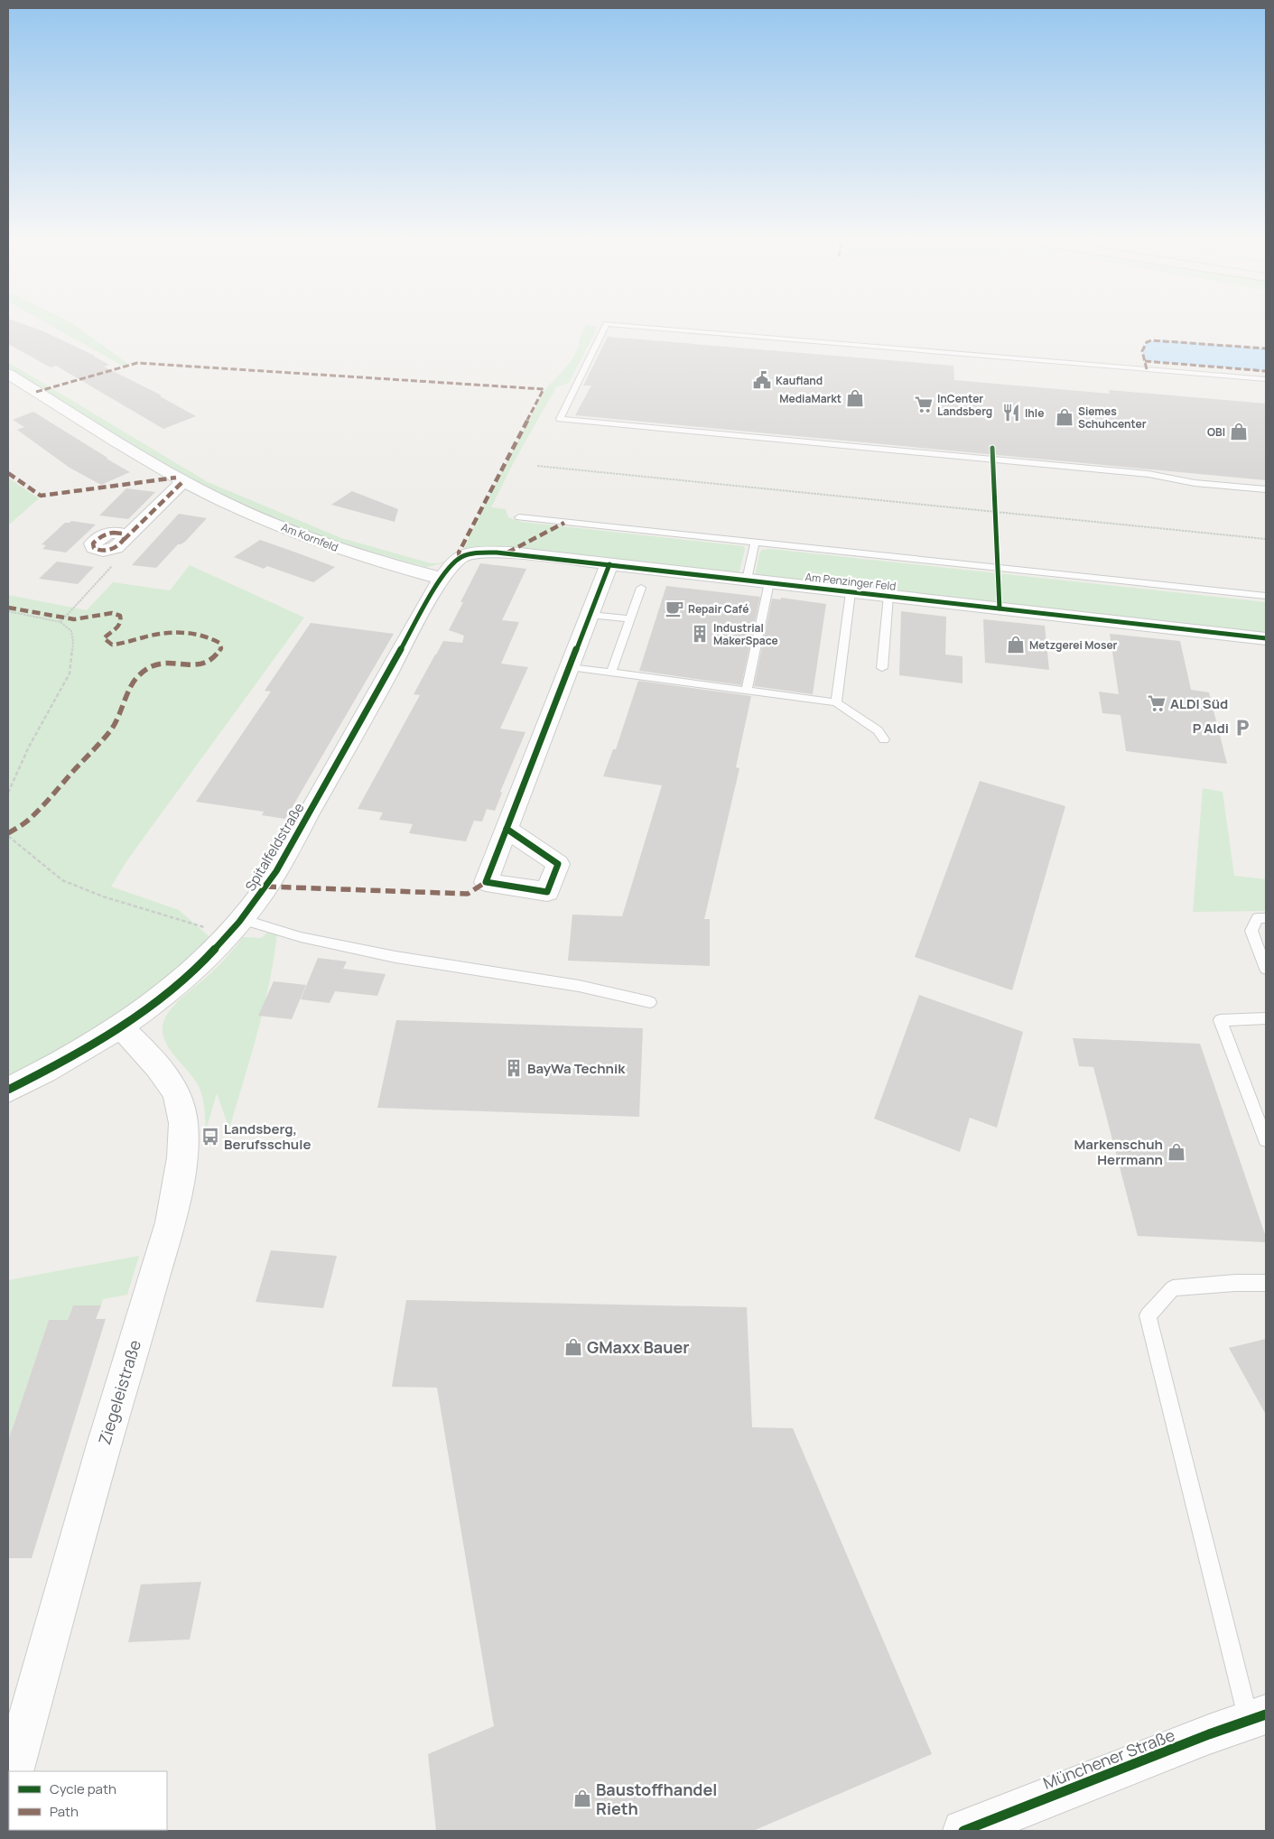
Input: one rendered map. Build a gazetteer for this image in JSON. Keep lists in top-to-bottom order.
{
  "streets": {
    "street": [
      "Am Kornfeld",
      "Am Penzinger Feld",
      "Spitalfeldstraße",
      "Ziegeleistraße",
      "Münchener Straße"
    ]
  },
  "crossings": [
    ["Am Kornfeld", "Am Penzinger Feld"],
    ["Am Kornfeld", "Spitalfeldstraße"],
    ["Am Penzinger Feld", "Spitalfeldstraße"],
    ["Spitalfeldstraße", "Ziegeleistraße"]
  ],
  "places": {
    "public building": ["Kaufland"],
    "shop": [
      "MediaMarkt",
      "Siemes Schuhcenter",
      "OBI",
      "Metzgerei Moser",
      "Markenschuh Herrmann",
      "GMaxx Bauer",
      "Baustoffhandel Rieth"
    ],
    "supermarket": ["InCenter Landsberg", "ALDI Süd"],
    "restaurant": ["Ihle"],
    "cafe": ["Repair Café"],
    "building": ["Industrial MakerSpace", "BayWa Technik"],
    "parking": ["P Aldi"],
    "bus stop": ["Landsberg, Berufsschule"]
  },
  "legend": ["Cycle path", "Path"]
}
